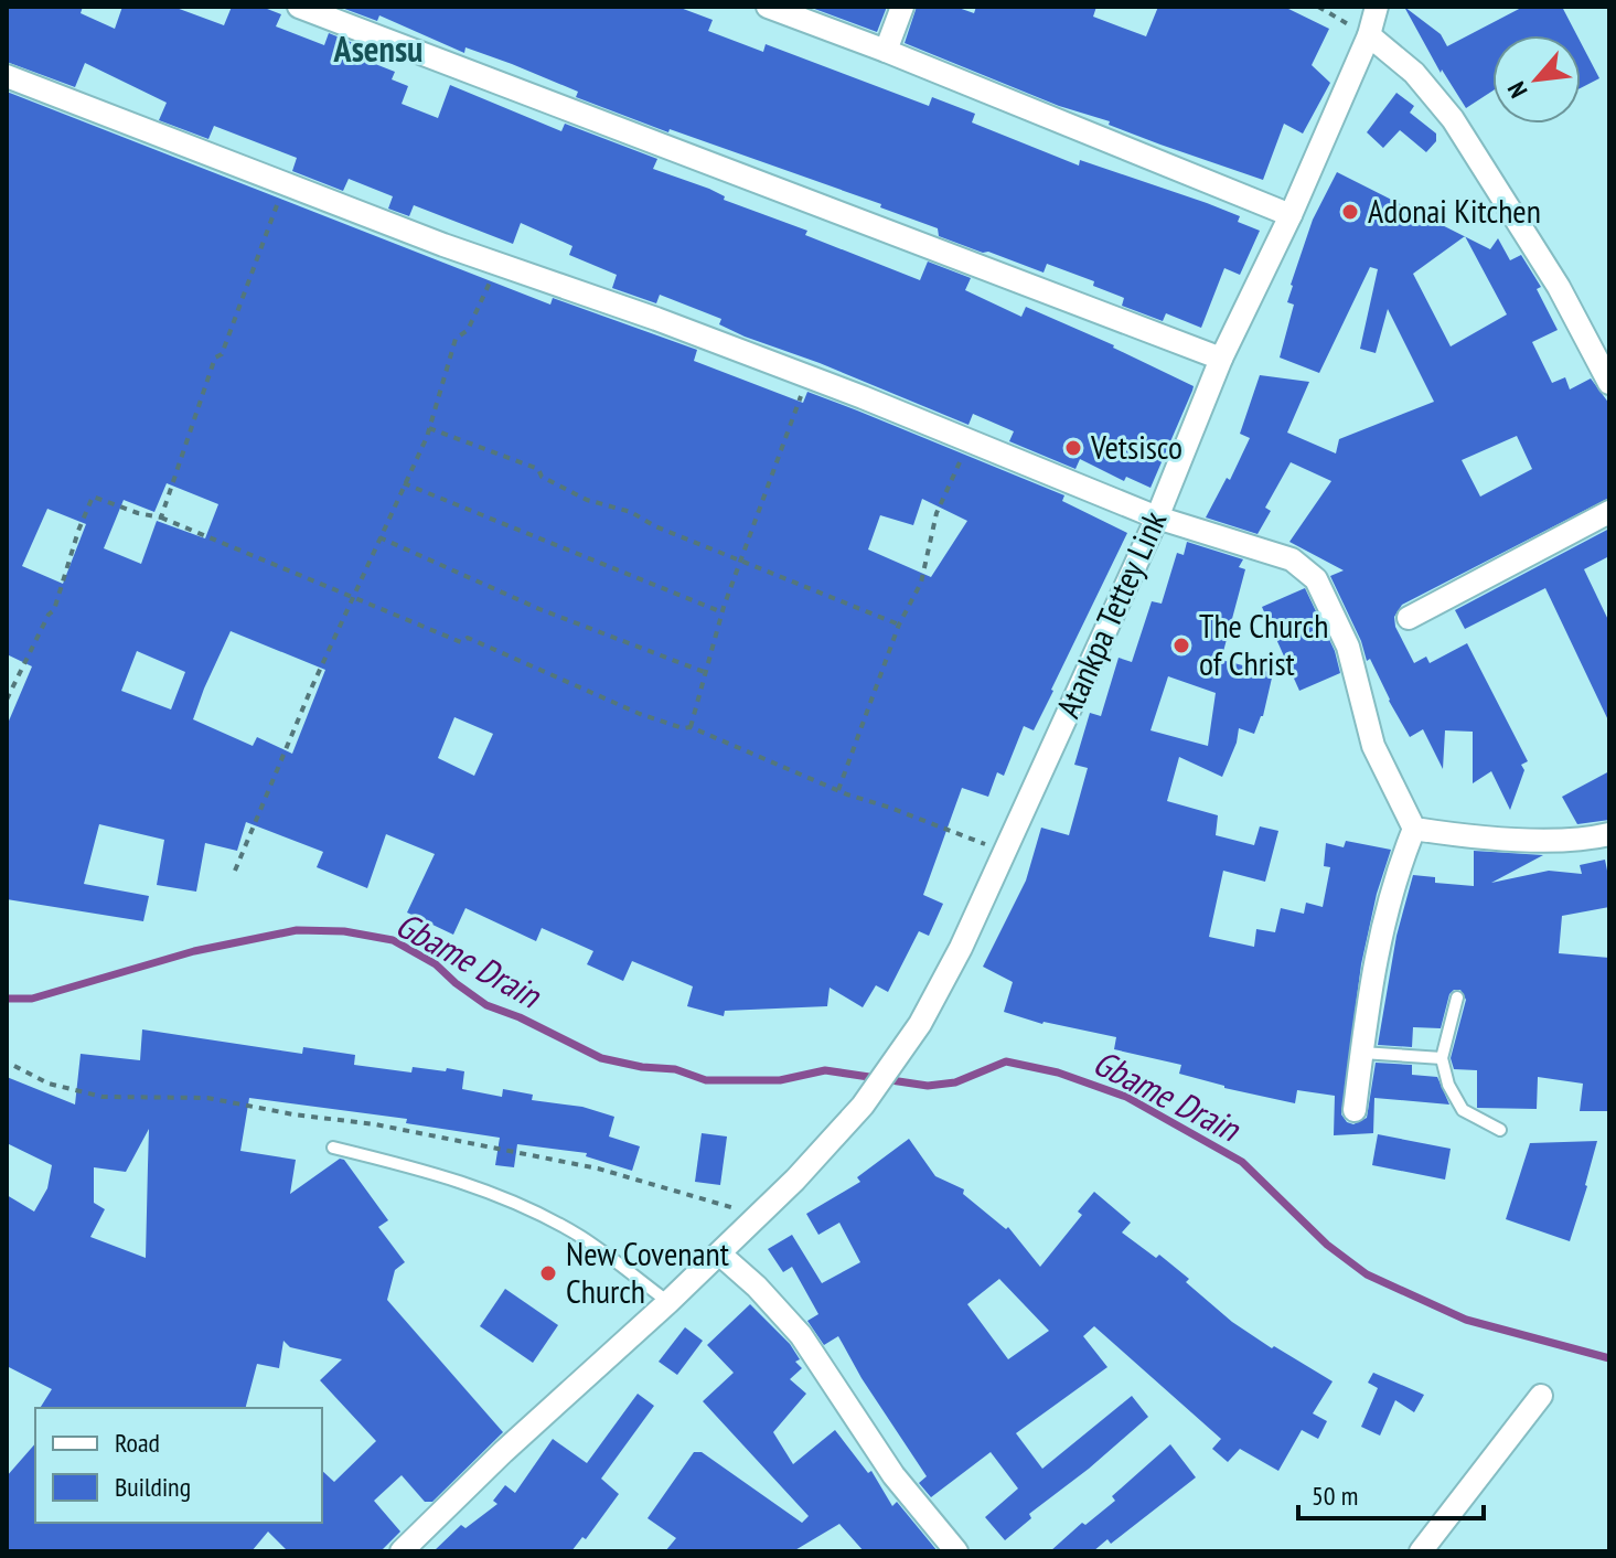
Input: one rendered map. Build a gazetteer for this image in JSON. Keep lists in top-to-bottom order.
{
  "streets": {
    "street": ["Atankpa Tettey Link"]
  },
  "districts": ["Asensu"],
  "water": ["Gbame Drain"],
  "places": [
    "Adonai Kitchen",
    "Vetsisco",
    "The Church of Christ",
    "New Covenant Church"
  ],
  "legend": ["Road", "Building"],
  "scale_bar": "50 m",
  "north": "bottom left"
}
